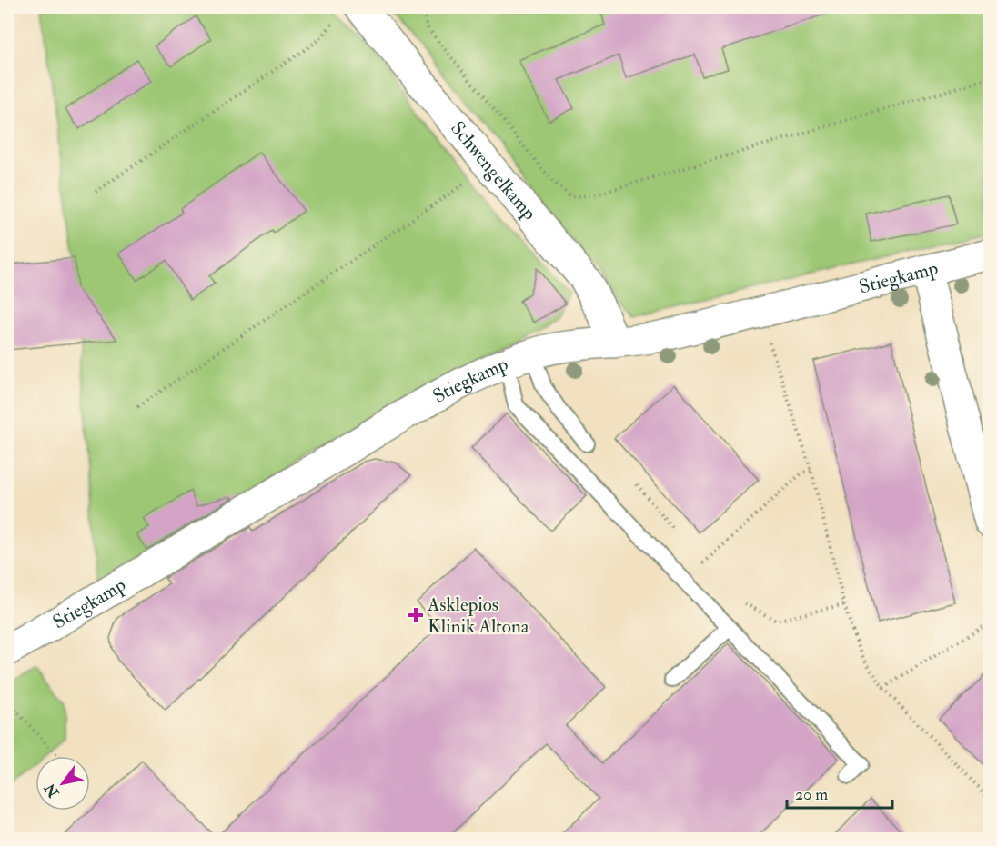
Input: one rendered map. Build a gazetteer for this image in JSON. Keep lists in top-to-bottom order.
{
  "streets": {
    "street": ["Schwengelkamp", "Stiegkamp"]
  },
  "crossings": [
    ["Schwengelkamp", "Stiegkamp"]
  ],
  "places": {
    "health": ["Asklepios Klinik Altona"]
  },
  "scale_bar": "20 m",
  "north": "bottom left"
}
